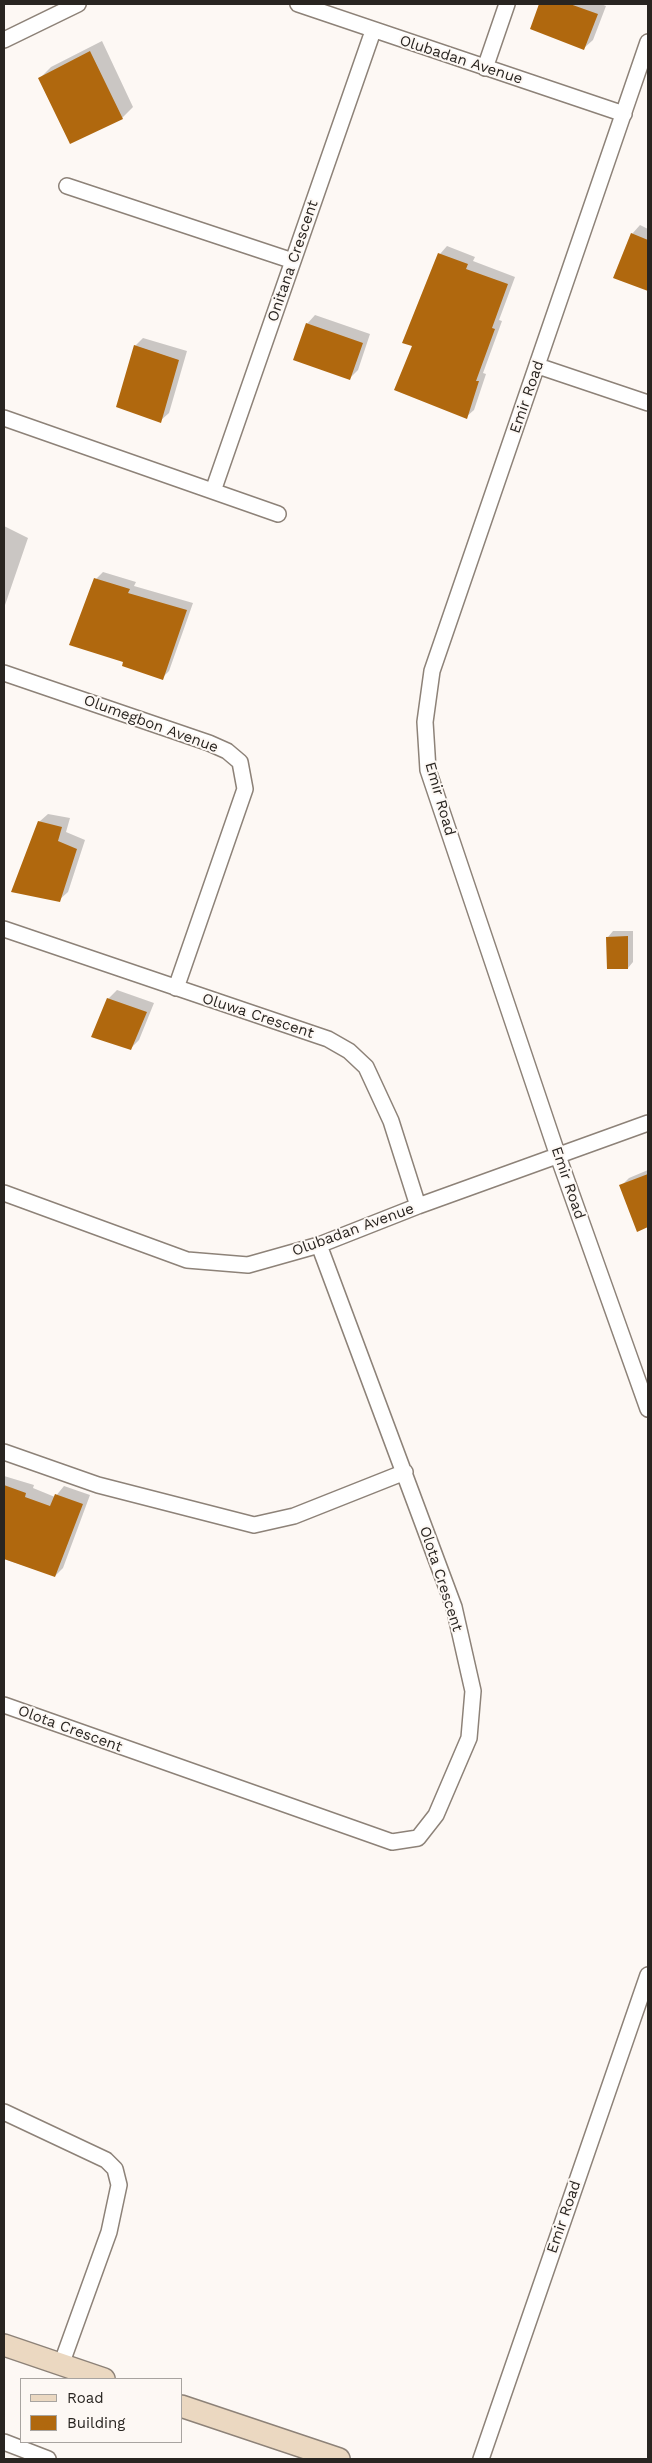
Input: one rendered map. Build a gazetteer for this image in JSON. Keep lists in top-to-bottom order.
{
  "streets": {
    "street": [
      "Olubadan Avenue",
      "Onitana Crescent",
      "Emir Road",
      "Olumegbon Avenue",
      "Oluwa Crescent",
      "Olota Crescent"
    ]
  },
  "crossings": [
    ["Olubadan Avenue", "Onitana Crescent"],
    ["Olubadan Avenue", "Emir Road"],
    ["Olubadan Avenue", "Oluwa Crescent"],
    ["Olubadan Avenue", "Olota Crescent"],
    ["Olumegbon Avenue", "Oluwa Crescent"]
  ],
  "legend": ["Road", "Building"]
}
